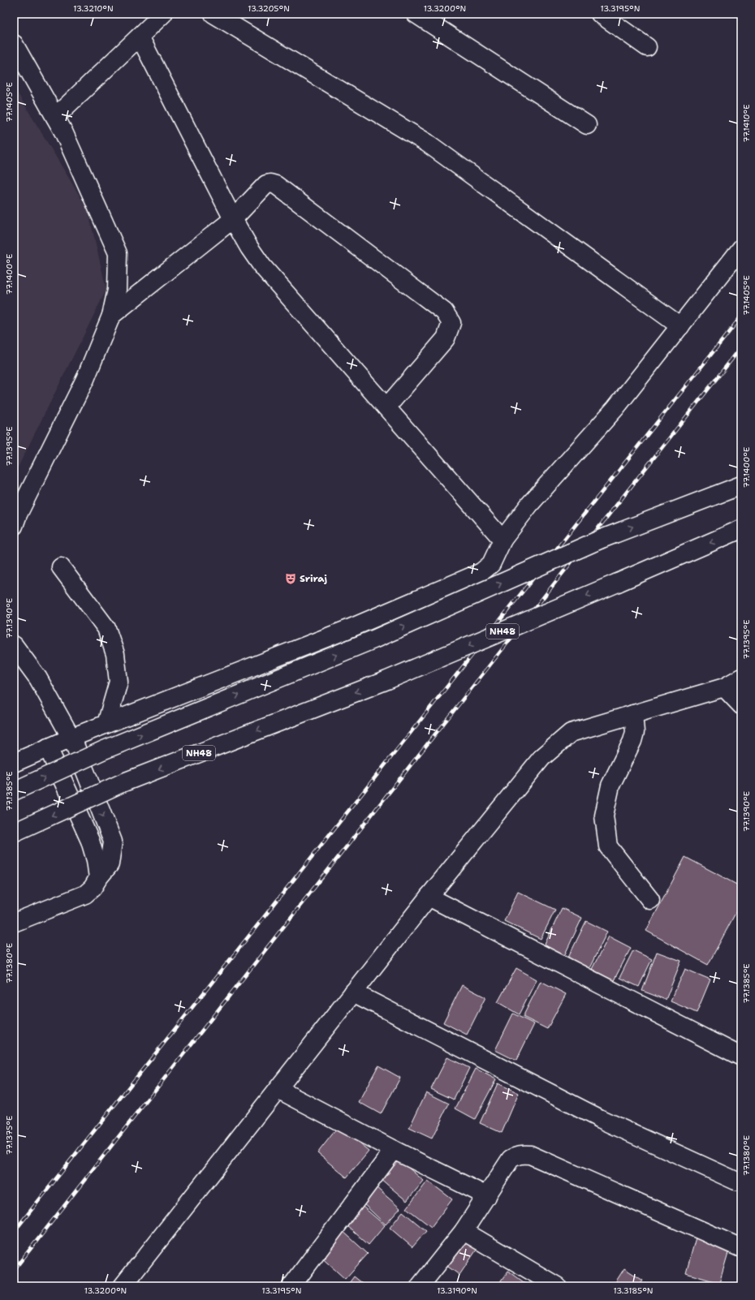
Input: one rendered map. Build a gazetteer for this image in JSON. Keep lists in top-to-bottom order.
{
  "streets": {
    "main road": ["NH48"]
  },
  "places": {
    "theatre": ["Sriraj"]
  },
  "coordinates": [
    "13.3210°N",
    "13.3205°N",
    "13.3200°N",
    "13.3195°N",
    "77.1405°E",
    "77.1410°E",
    "77.1400°E",
    "77.1395°E",
    "77.1390°E",
    "77.1385°E",
    "77.1380°E",
    "77.1375°E",
    "13.3190°N",
    "13.3185°N"
  ]
}
